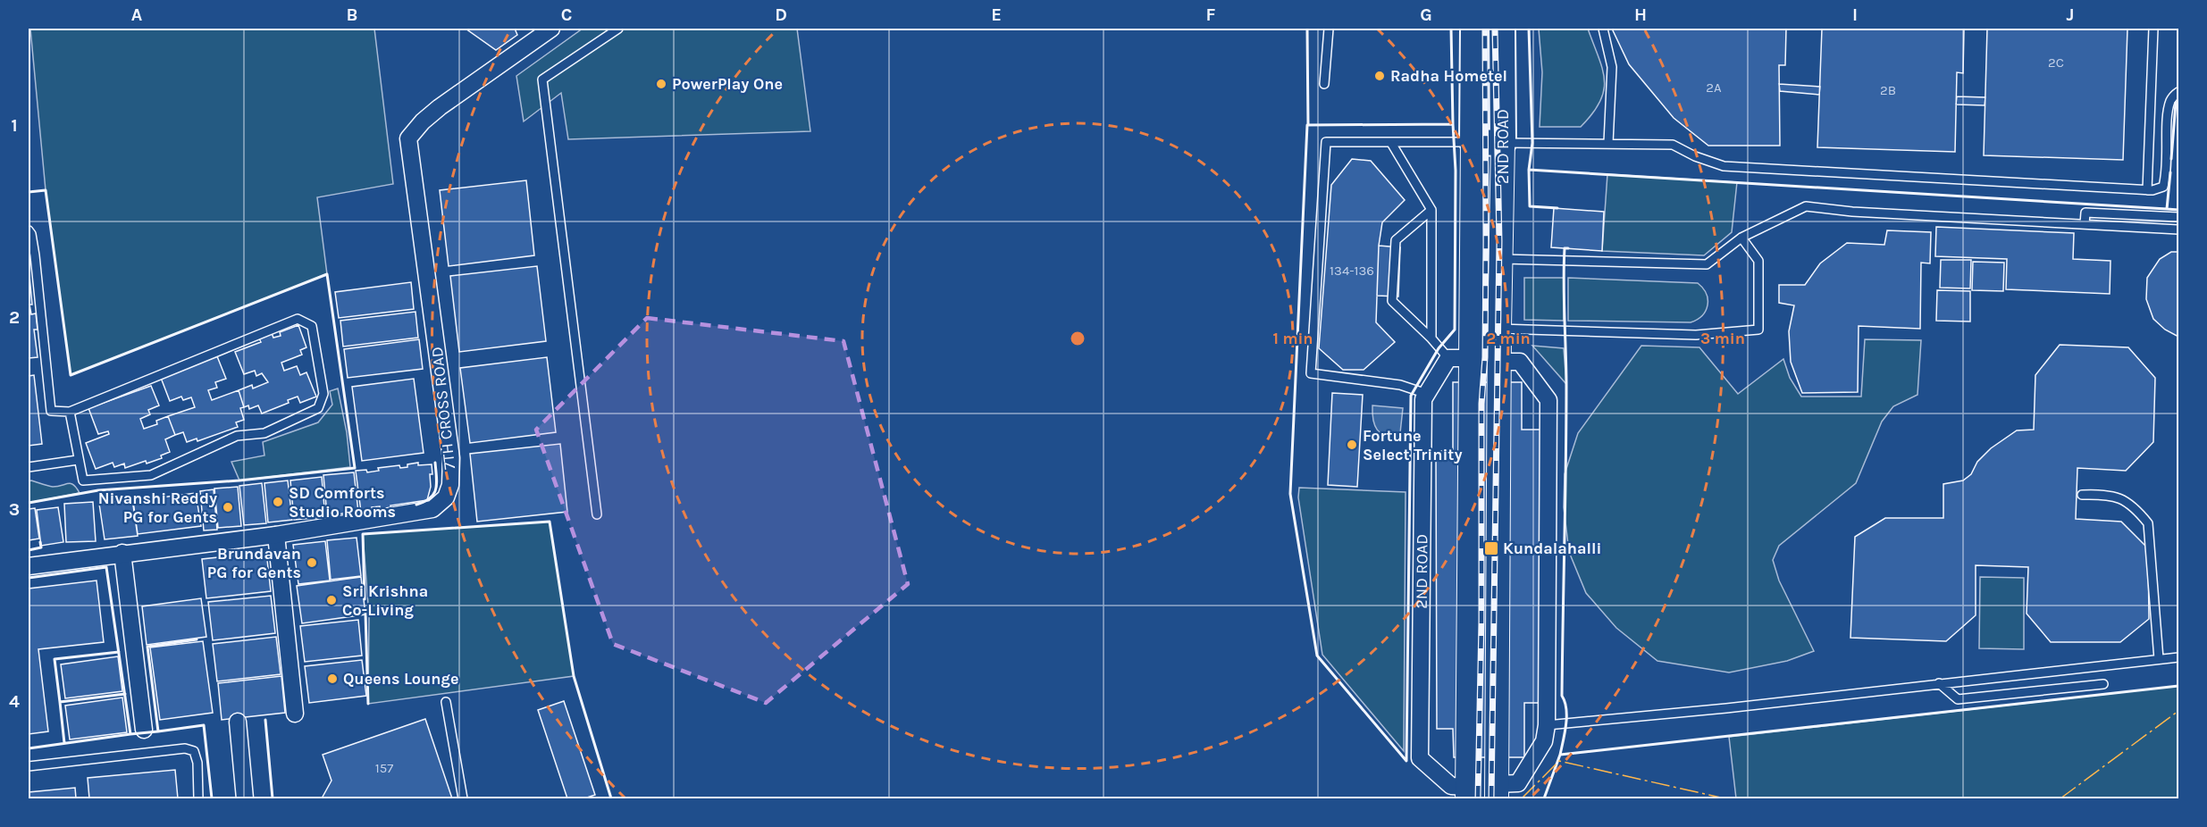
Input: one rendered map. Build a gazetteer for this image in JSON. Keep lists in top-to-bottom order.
{
  "streets": {
    "main road": ["2ND ROAD"],
    "street": ["7TH CROSS ROAD"]
  },
  "places": {
    "other": [
      "Radha Hometel",
      "PowerPlay One",
      "Fortune Select Trinity",
      "SD Comforts Studio Rooms",
      "Nivanshi Reddy PG for Gents",
      "Brundavan PG for Gents",
      "Sri Krishna Co-Living",
      "Queens Lounge"
    ],
    "transit": ["Kundalahalli"]
  },
  "house_numbers": [
    "2C",
    "2A",
    "2B",
    "134-136",
    "157"
  ],
  "grid": {
    "columns": [
      "A",
      "B",
      "C",
      "D",
      "E",
      "F",
      "G",
      "H",
      "I",
      "J"
    ],
    "rows": [
      "1",
      "2",
      "3",
      "4"
    ]
  },
  "rings": ["1 min", "2 min", "3 min"]
}
